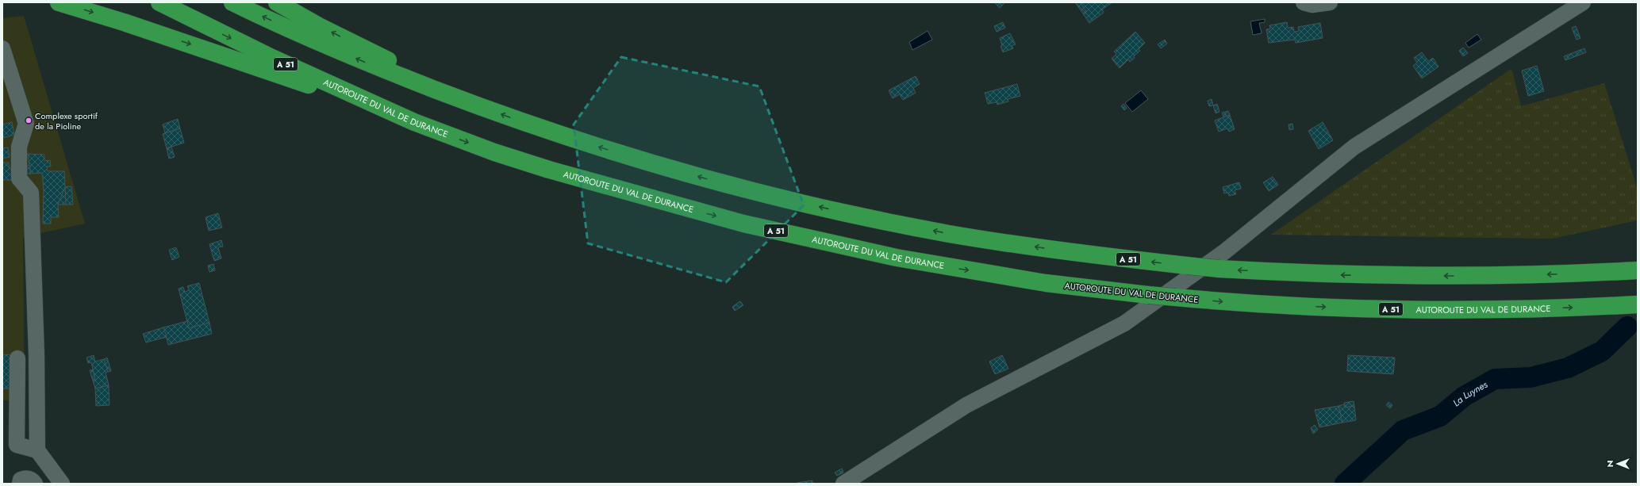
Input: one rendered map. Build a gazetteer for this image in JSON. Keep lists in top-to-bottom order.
{
  "streets": {
    "highway": ["A 51", "AUTOROUTE DU VAL DE DURANCE"]
  },
  "water": ["La Luynes"],
  "places": ["Complexe sportif de la Pioline"],
  "north": "left"
}
